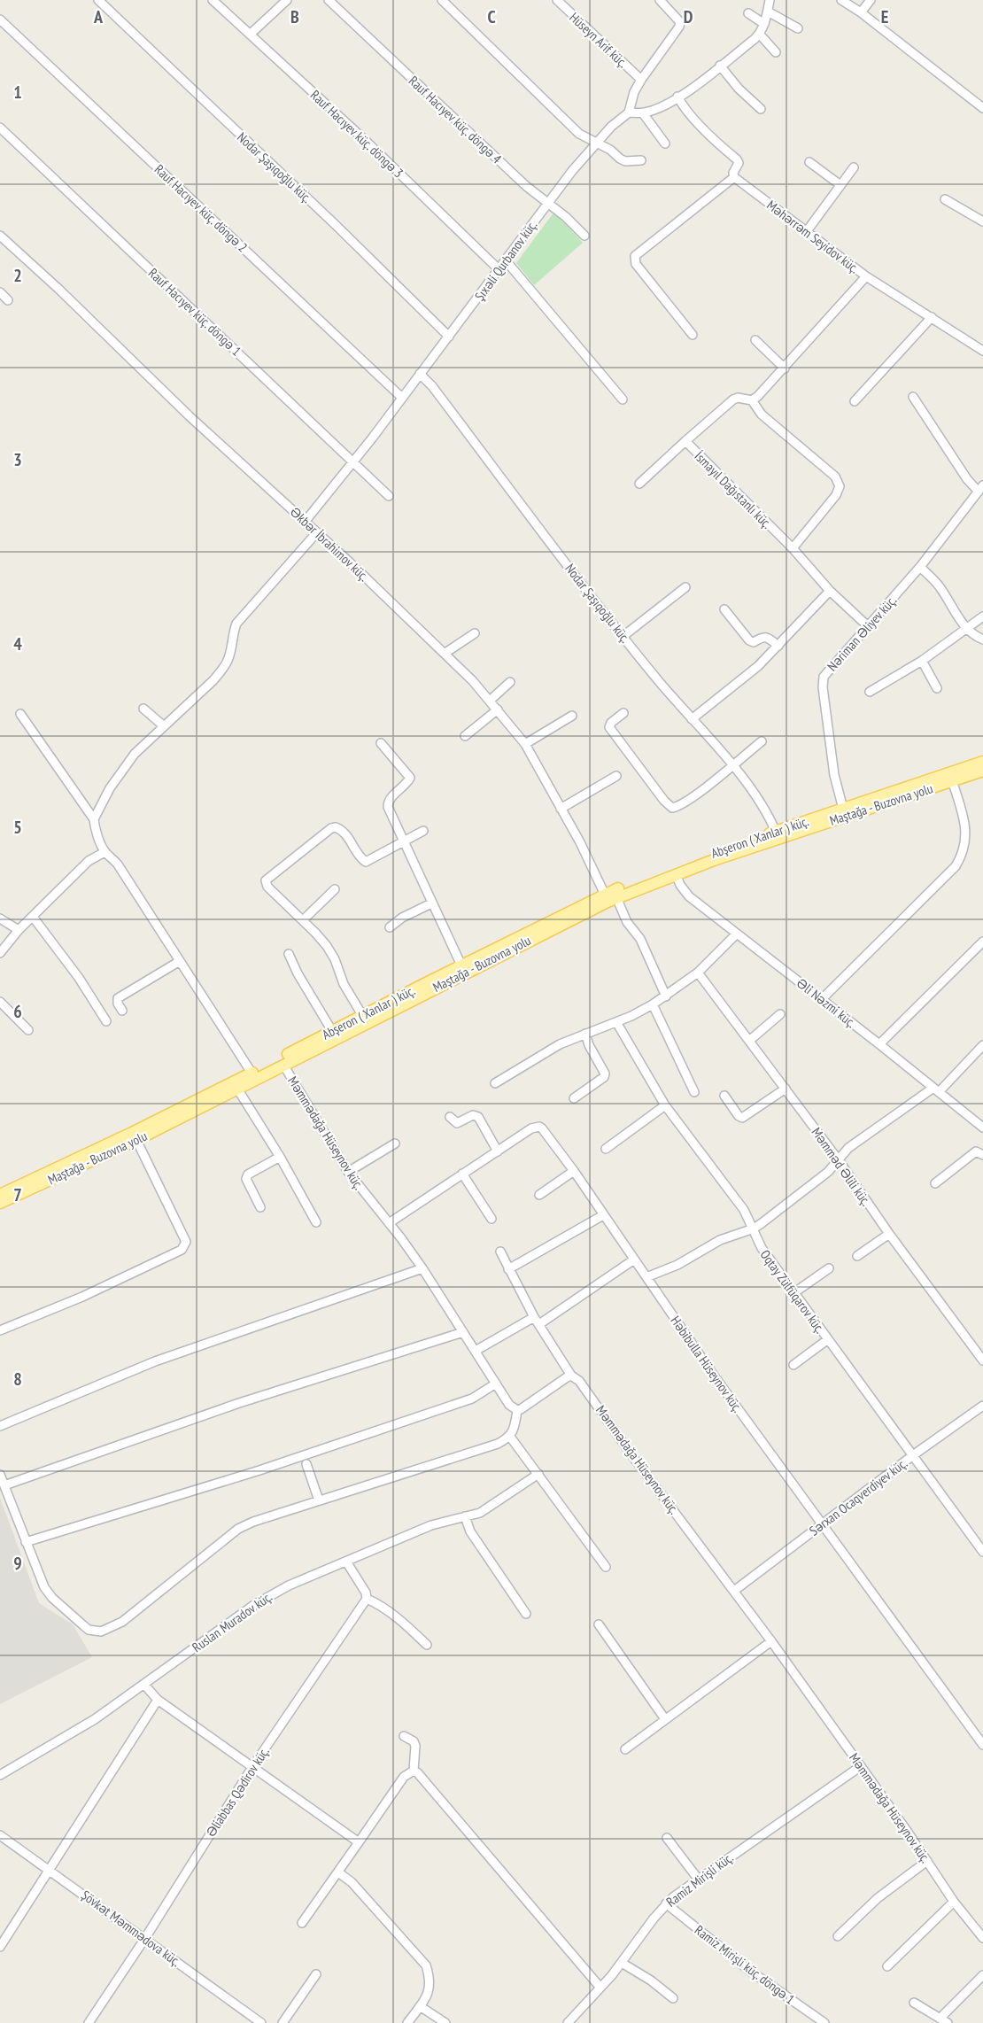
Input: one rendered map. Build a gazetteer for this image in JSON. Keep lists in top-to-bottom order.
{
  "streets": {
    "main road": ["Maştağa - Buzovna yolu", "Abşeron ( Xanlar ) küç."],
    "street": [
      "Hüseyn Arif küç.",
      "Rauf Hacıyev küç. döngə 4",
      "Rauf Hacıyev küç. döngə 3",
      "Nodar Şaşıqoğlu küç.",
      "Rauf Hacıyev küç. döngə 2",
      "Məhərrəm Seyidov küç.",
      "Şıxəli Qurbanov küç.",
      "Rauf Hacıyev küç. döngə 1",
      "İsmayıl Dağıstanlı küç.",
      "Əkbər İbrahimov küç.",
      "Nəriman Əliyev küç.",
      "Əli Nəzmi küç.",
      "Məmmədağa Hüseynov küç.",
      "Məmməd Əlili küç.",
      "Oqtay Zülfüqarov küç.",
      "Həbibulla Hüseynov küç.",
      "Sərxan Ocaqverdiyev küç.",
      "Ruslan Muradov küç.",
      "Əliabbas Qədirov küç.",
      "Ramiz Mirişli küç.",
      "Şövkət Məmmədova küç.",
      "Ramiz Mirişli küç. döngə 1"
    ]
  },
  "crossings": [
    ["Hüseyn Arif küç.", "Şıxəli Qurbanov küç."],
    ["Rauf Hacıyev küç. döngə 4", "Şıxəli Qurbanov küç."],
    ["Rauf Hacıyev küç. döngə 3", "Şıxəli Qurbanov küç."],
    ["Nodar Şaşıqoğlu küç.", "Şıxəli Qurbanov küç."],
    ["Nodar Şaşıqoğlu küç.", "Abşeron ( Xanlar ) küç."],
    ["Rauf Hacıyev küç. döngə 2", "Şıxəli Qurbanov küç."],
    ["Şıxəli Qurbanov küç.", "Rauf Hacıyev küç. döngə 1"],
    ["Şıxəli Qurbanov küç.", "Əkbər İbrahimov küç."],
    ["İsmayıl Dağıstanlı küç.", "Nəriman Əliyev küç."],
    ["Əkbər İbrahimov küç.", "Abşeron ( Xanlar ) küç."],
    ["Nəriman Əliyev küç.", "Abşeron ( Xanlar ) küç."],
    ["Maştağa - Buzovna yolu", "Abşeron ( Xanlar ) küç."],
    ["Maştağa - Buzovna yolu", "Əli Nəzmi küç."],
    ["Maştağa - Buzovna yolu", "Məmmədağa Hüseynov küç."],
    ["Abşeron ( Xanlar ) küç.", "Əli Nəzmi küç."],
    ["Məmmədağa Hüseynov küç.", "Həbibulla Hüseynov küç."],
    ["Məmmədağa Hüseynov küç.", "Sərxan Ocaqverdiyev küç."],
    ["Məmmədağa Hüseynov küç.", "Ramiz Mirişli küç."],
    ["Oqtay Zülfüqarov küç.", "Sərxan Ocaqverdiyev küç."],
    ["Həbibulla Hüseynov küç.", "Sərxan Ocaqverdiyev küç."],
    ["Əliabbas Qədirov küç.", "Şövkət Məmmədova küç."],
    ["Ramiz Mirişli küç.", "Ramiz Mirişli küç. döngə 1"]
  ],
  "grid": {
    "columns": [
      "A",
      "B",
      "C",
      "D",
      "E"
    ],
    "rows": [
      "1",
      "2",
      "3",
      "4",
      "5",
      "6",
      "7",
      "8",
      "9"
    ]
  }
}
